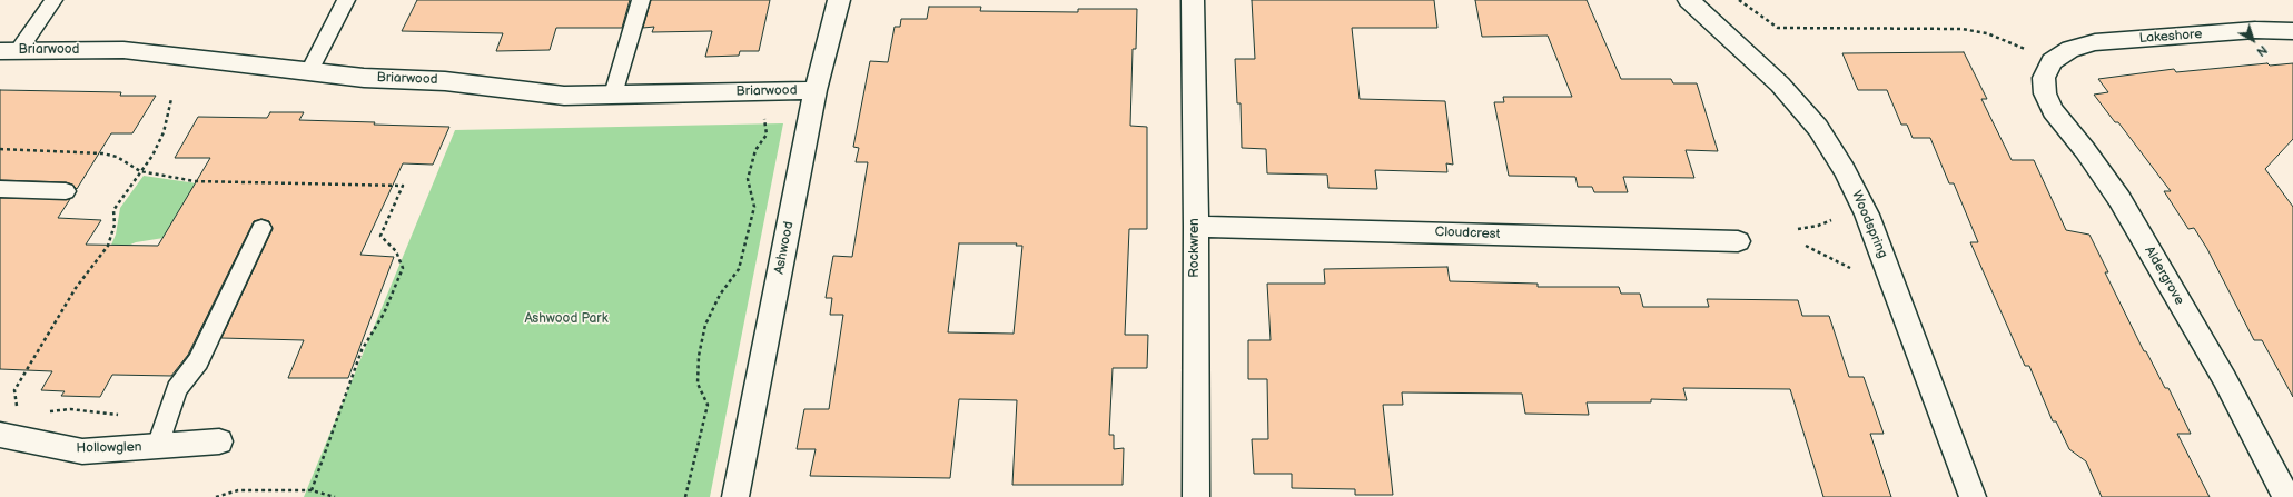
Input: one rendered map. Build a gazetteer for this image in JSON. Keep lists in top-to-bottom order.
{
  "streets": {
    "street": [
      "Lakeshore",
      "Briarwood",
      "Woodspring",
      "Cloudcrest",
      "Ashwood",
      "Rockwren",
      "Aldergrove",
      "Hollowglen"
    ]
  },
  "crossings": [
    ["Lakeshore", "Aldergrove"],
    ["Briarwood", "Ashwood"],
    ["Cloudcrest", "Rockwren"]
  ],
  "parks": ["Ashwood Park"],
  "north": "bottom right"
}
